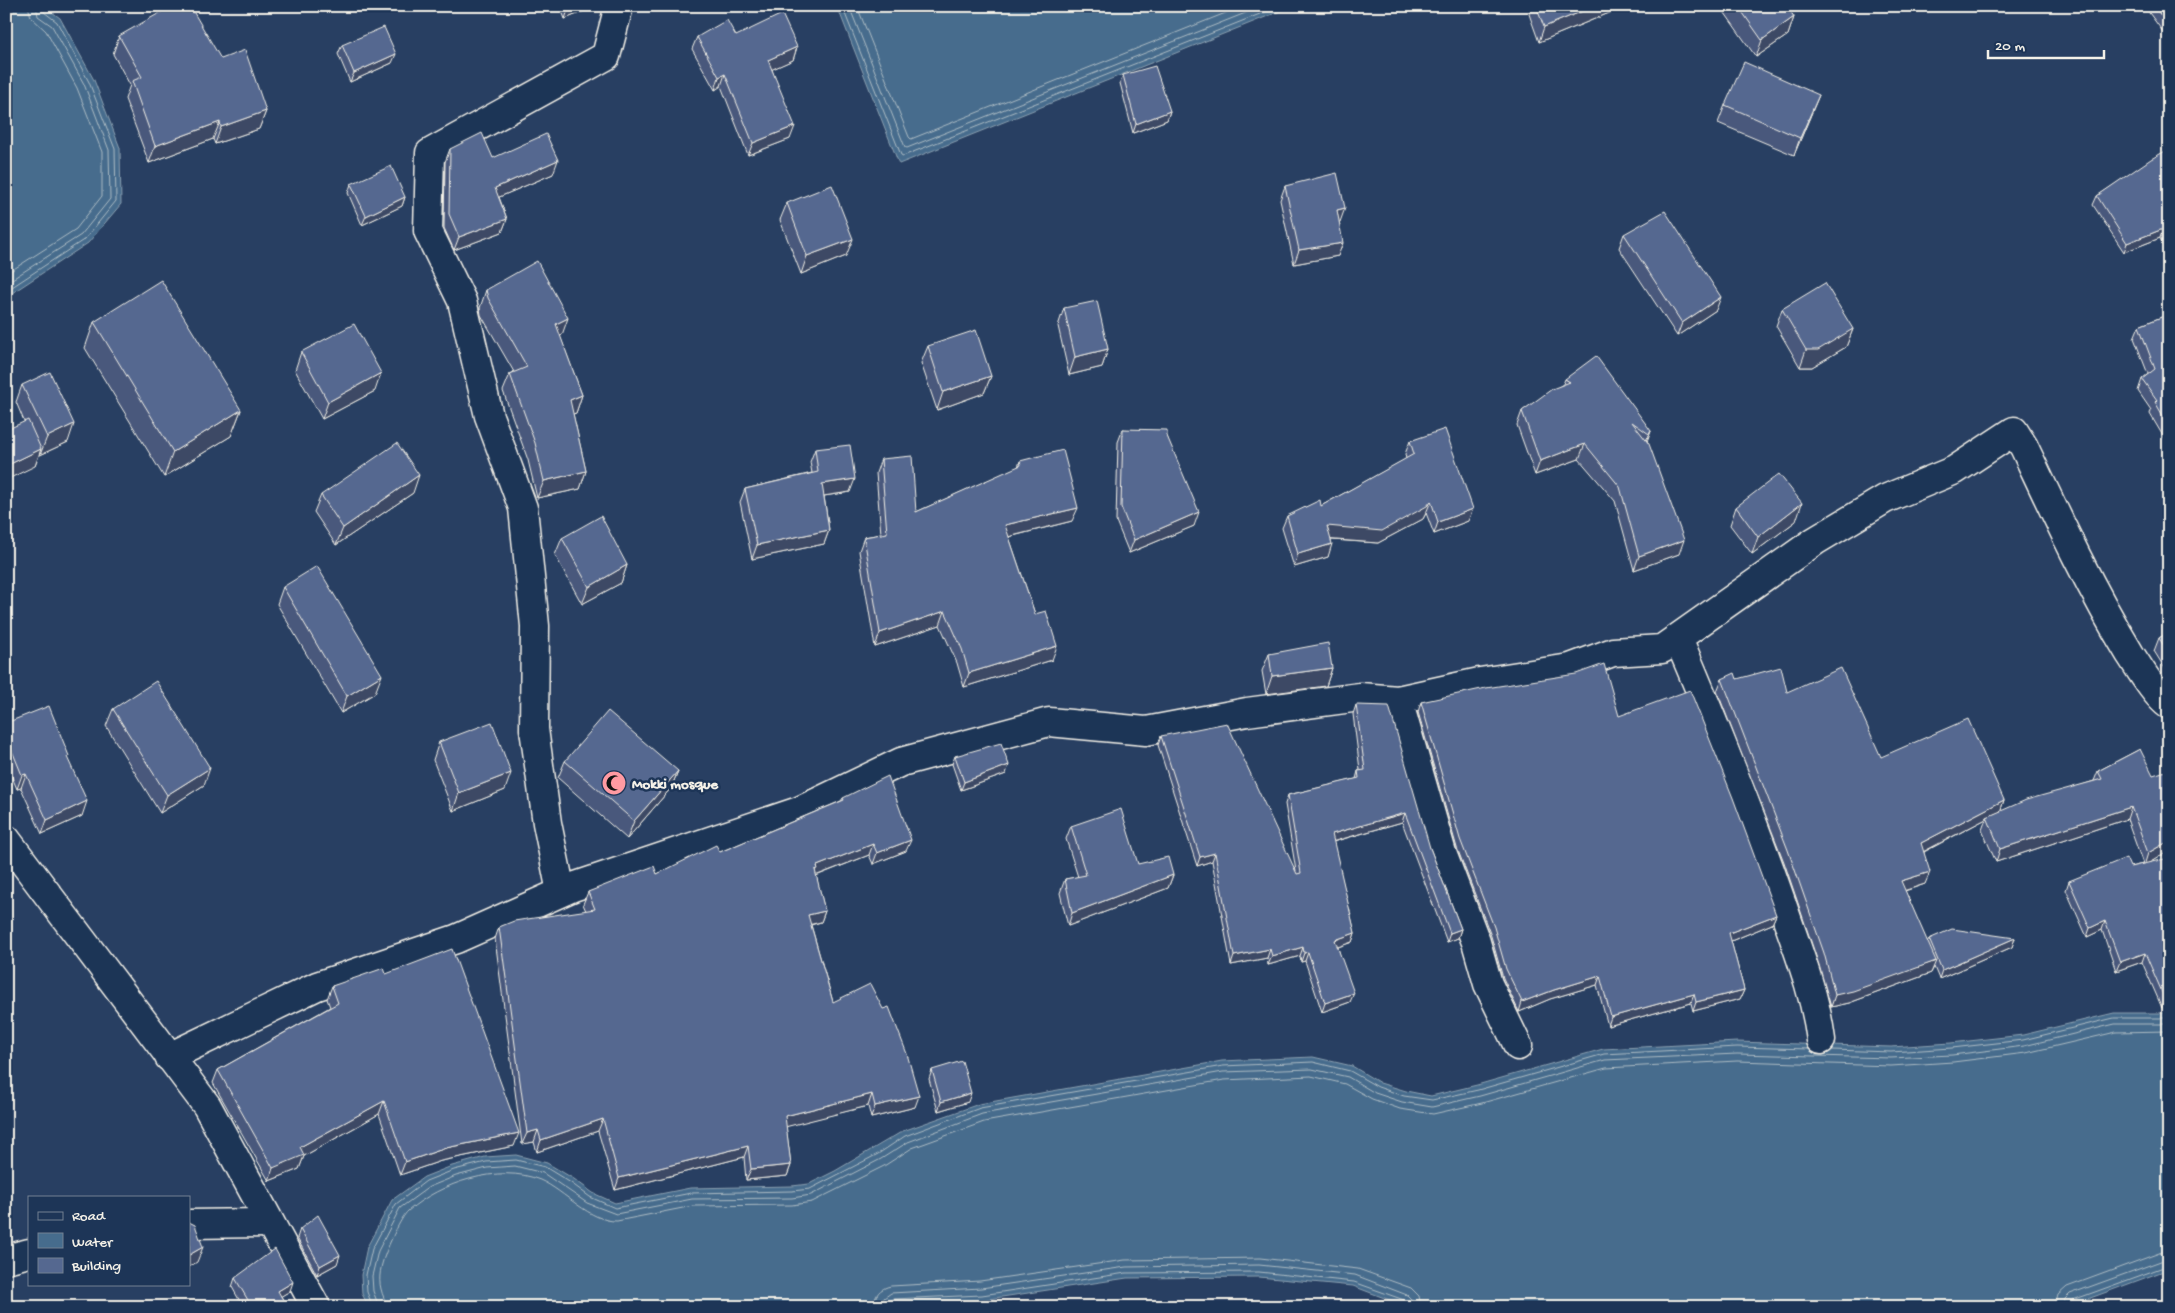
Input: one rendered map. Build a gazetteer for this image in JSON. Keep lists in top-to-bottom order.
{
  "places": {
    "mosque": ["Mokki mosque"]
  },
  "legend": ["Road", "Water", "Building"],
  "scale_bar": "20 m"
}
